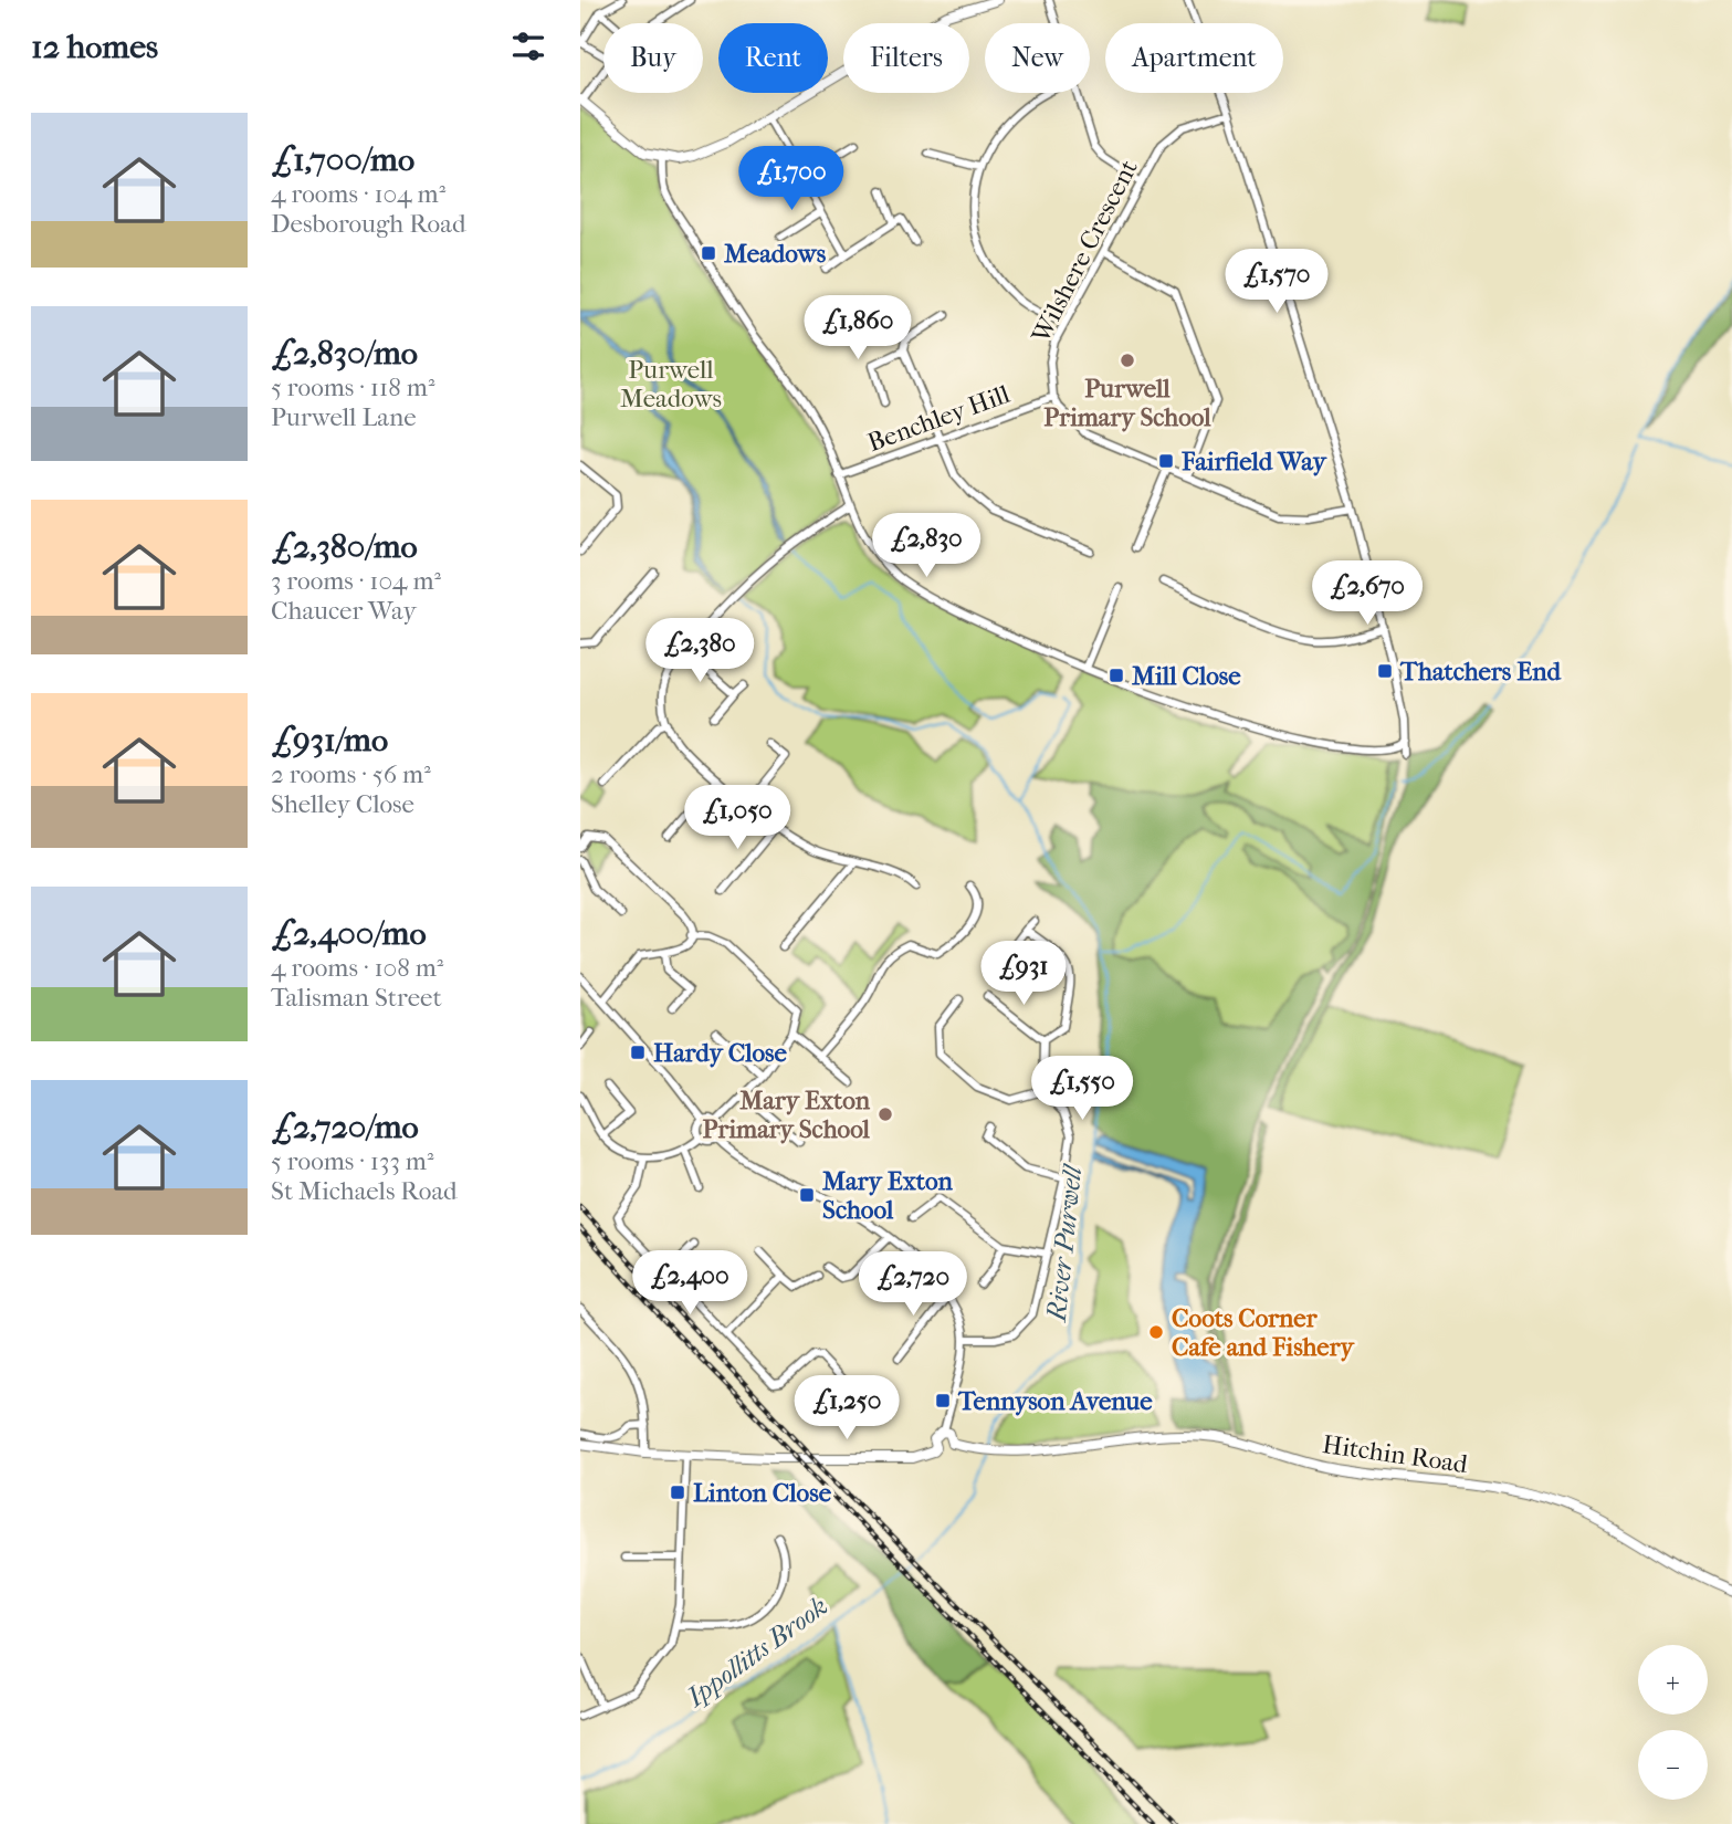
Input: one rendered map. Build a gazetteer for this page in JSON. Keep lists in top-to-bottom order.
{
  "streets": {
    "street": ["Wilshere Crescent", "Benchley Hill", "Hitchin Road"]
  },
  "crossings": [
    ["Wilshere Crescent", "Benchley Hill"]
  ],
  "water": ["River Purwell", "Ippollitts Brook"],
  "parks": ["Purwell Meadows"],
  "places": {
    "transit": [
      "Meadows",
      "Fairfield Way",
      "Thatchers End",
      "Mill Close",
      "Hardy Close",
      "Mary Exton School",
      "Tennyson Avenue",
      "Linton Close"
    ],
    "other": ["Purwell Primary School", "Mary Exton Primary School", "Coots Corner Cafe and Fishery"]
  },
  "page": {
    "heading": "12 homes",
    "chip": [
      "Buy",
      "Rent",
      "Filters",
      "New",
      "Apartment"
    ],
    "list": [
      {
        "name": "£1,700/mo",
        "note": "4 rooms · 104 m² · Desborough Road"
      },
      {
        "name": "£2,830/mo",
        "note": "5 rooms · 118 m² · Purwell Lane"
      },
      {
        "name": "£2,380/mo",
        "note": "3 rooms · 104 m² · Chaucer Way"
      },
      {
        "name": "£931/mo",
        "note": "2 rooms · 56 m² · Shelley Close"
      },
      {
        "name": "£2,400/mo",
        "note": "4 rooms · 108 m² · Talisman Street"
      },
      {
        "name": "£2,720/mo",
        "note": "5 rooms · 133 m² · St Michaels Road"
      }
    ],
    "price": [
      "£1,700",
      "£1,570",
      "£1,860",
      "£2,830",
      "£2,670",
      "£2,380",
      "£1,050",
      "£931",
      "£1,550",
      "£2,400",
      "£2,720",
      "£1,250"
    ],
    "map_buttons": ["+", "−"]
  }
}
